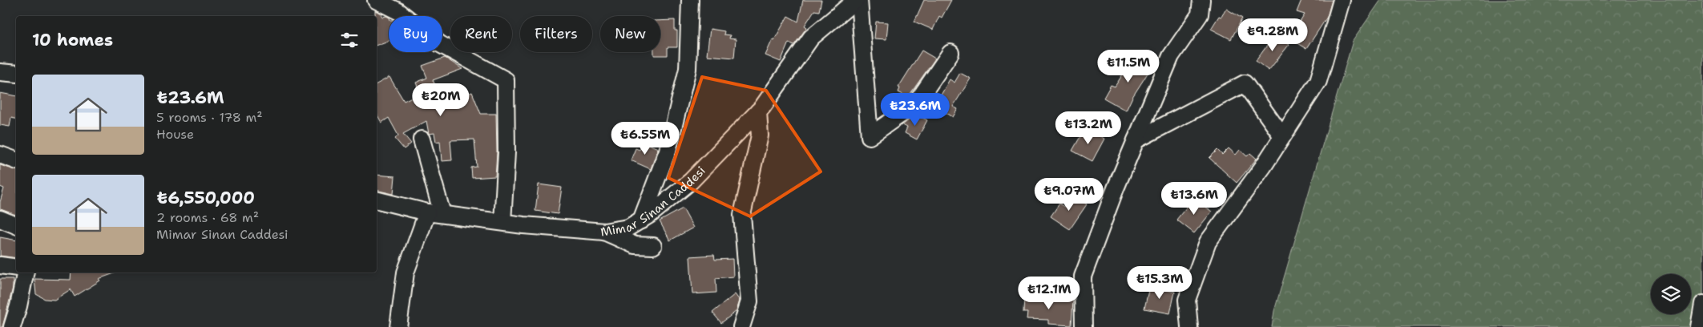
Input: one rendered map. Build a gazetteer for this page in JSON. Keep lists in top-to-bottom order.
{
  "streets": {
    "street": ["Mimar Sinan Caddesi"]
  },
  "page": {
    "chip": [
      "Buy",
      "Rent",
      "Filters",
      "New"
    ],
    "heading": "10 homes",
    "price": [
      "₺9.28M",
      "₺11.5M",
      "₺20M",
      "₺23.6M",
      "₺13.2M",
      "₺6.55M",
      "₺9.07M",
      "₺13.6M",
      "₺15.3M",
      "₺12.1M"
    ],
    "list": [
      {
        "name": "₺23.6M",
        "note": "5 rooms · 178 m² · House"
      },
      {
        "name": "₺6,550,000",
        "note": "2 rooms · 68 m² · Mimar Sinan Caddesi"
      }
    ]
  }
}
